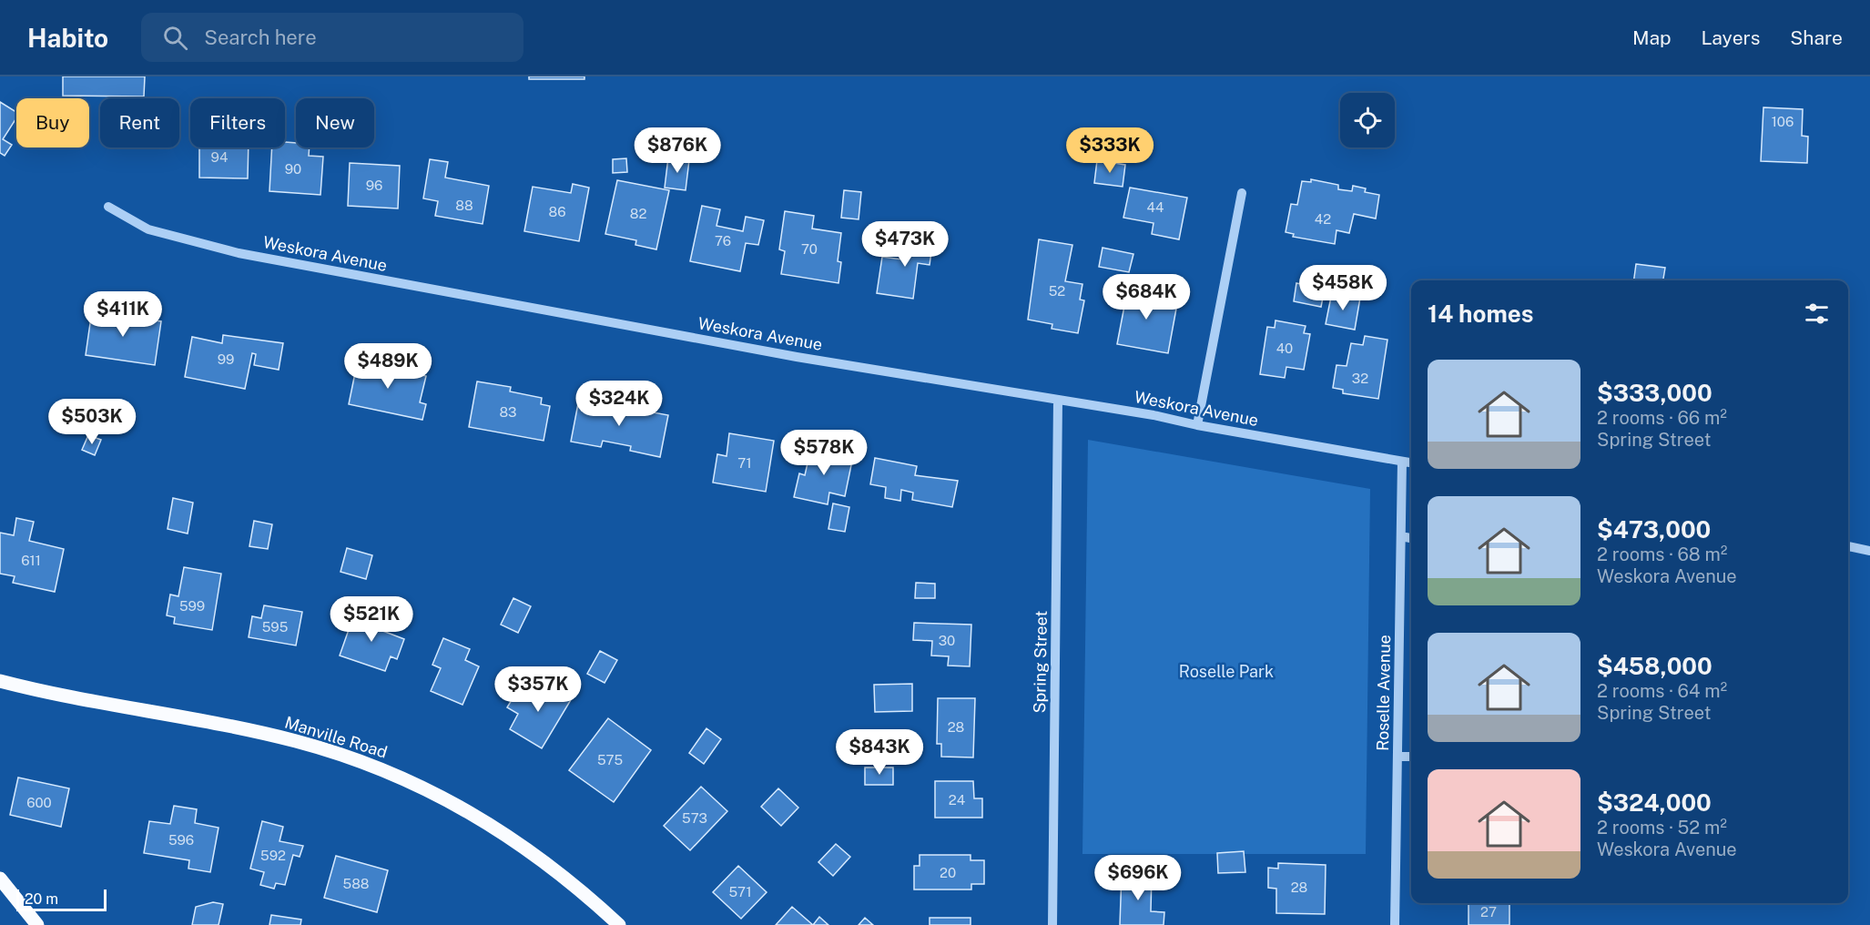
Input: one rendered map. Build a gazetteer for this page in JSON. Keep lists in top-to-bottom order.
{
  "streets": {
    "main road": ["Manville Road"],
    "street": ["Weskora Avenue", "Spring Street", "Roselle Avenue"]
  },
  "crossings": [
    ["Weskora Avenue", "Spring Street"],
    ["Weskora Avenue", "Roselle Avenue"]
  ],
  "parks": ["Roselle Park"],
  "house_numbers": [
    "106",
    "94",
    "90",
    "96",
    "88",
    "44",
    "86",
    "82",
    "42",
    "76",
    "70",
    "52",
    "40",
    "99",
    "32",
    "83",
    "71",
    "611",
    "599",
    "595",
    "30",
    "28",
    "575",
    "24",
    "600",
    "573",
    "596",
    "592",
    "20",
    "588",
    "28",
    "571",
    "27"
  ],
  "scale_bar": "20 m",
  "page": {
    "header": "Habito",
    "search": "Search here",
    "nav": ["Map", "Layers", "Share"],
    "chip": [
      "Buy",
      "Rent",
      "Filters",
      "New"
    ],
    "price": [
      "$876K",
      "$333K",
      "$473K",
      "$458K",
      "$684K",
      "$411K",
      "$489K",
      "$324K",
      "$503K",
      "$578K",
      "$521K",
      "$357K",
      "$843K",
      "$696K"
    ],
    "heading": "14 homes",
    "list": [
      {
        "name": "$333,000",
        "note": "2 rooms · 66 m² · Spring Street"
      },
      {
        "name": "$473,000",
        "note": "2 rooms · 68 m² · Weskora Avenue"
      },
      {
        "name": "$458,000",
        "note": "2 rooms · 64 m² · Spring Street"
      },
      {
        "name": "$324,000",
        "note": "2 rooms · 52 m² · Weskora Avenue"
      }
    ],
    "scale": "20 m"
  }
}
